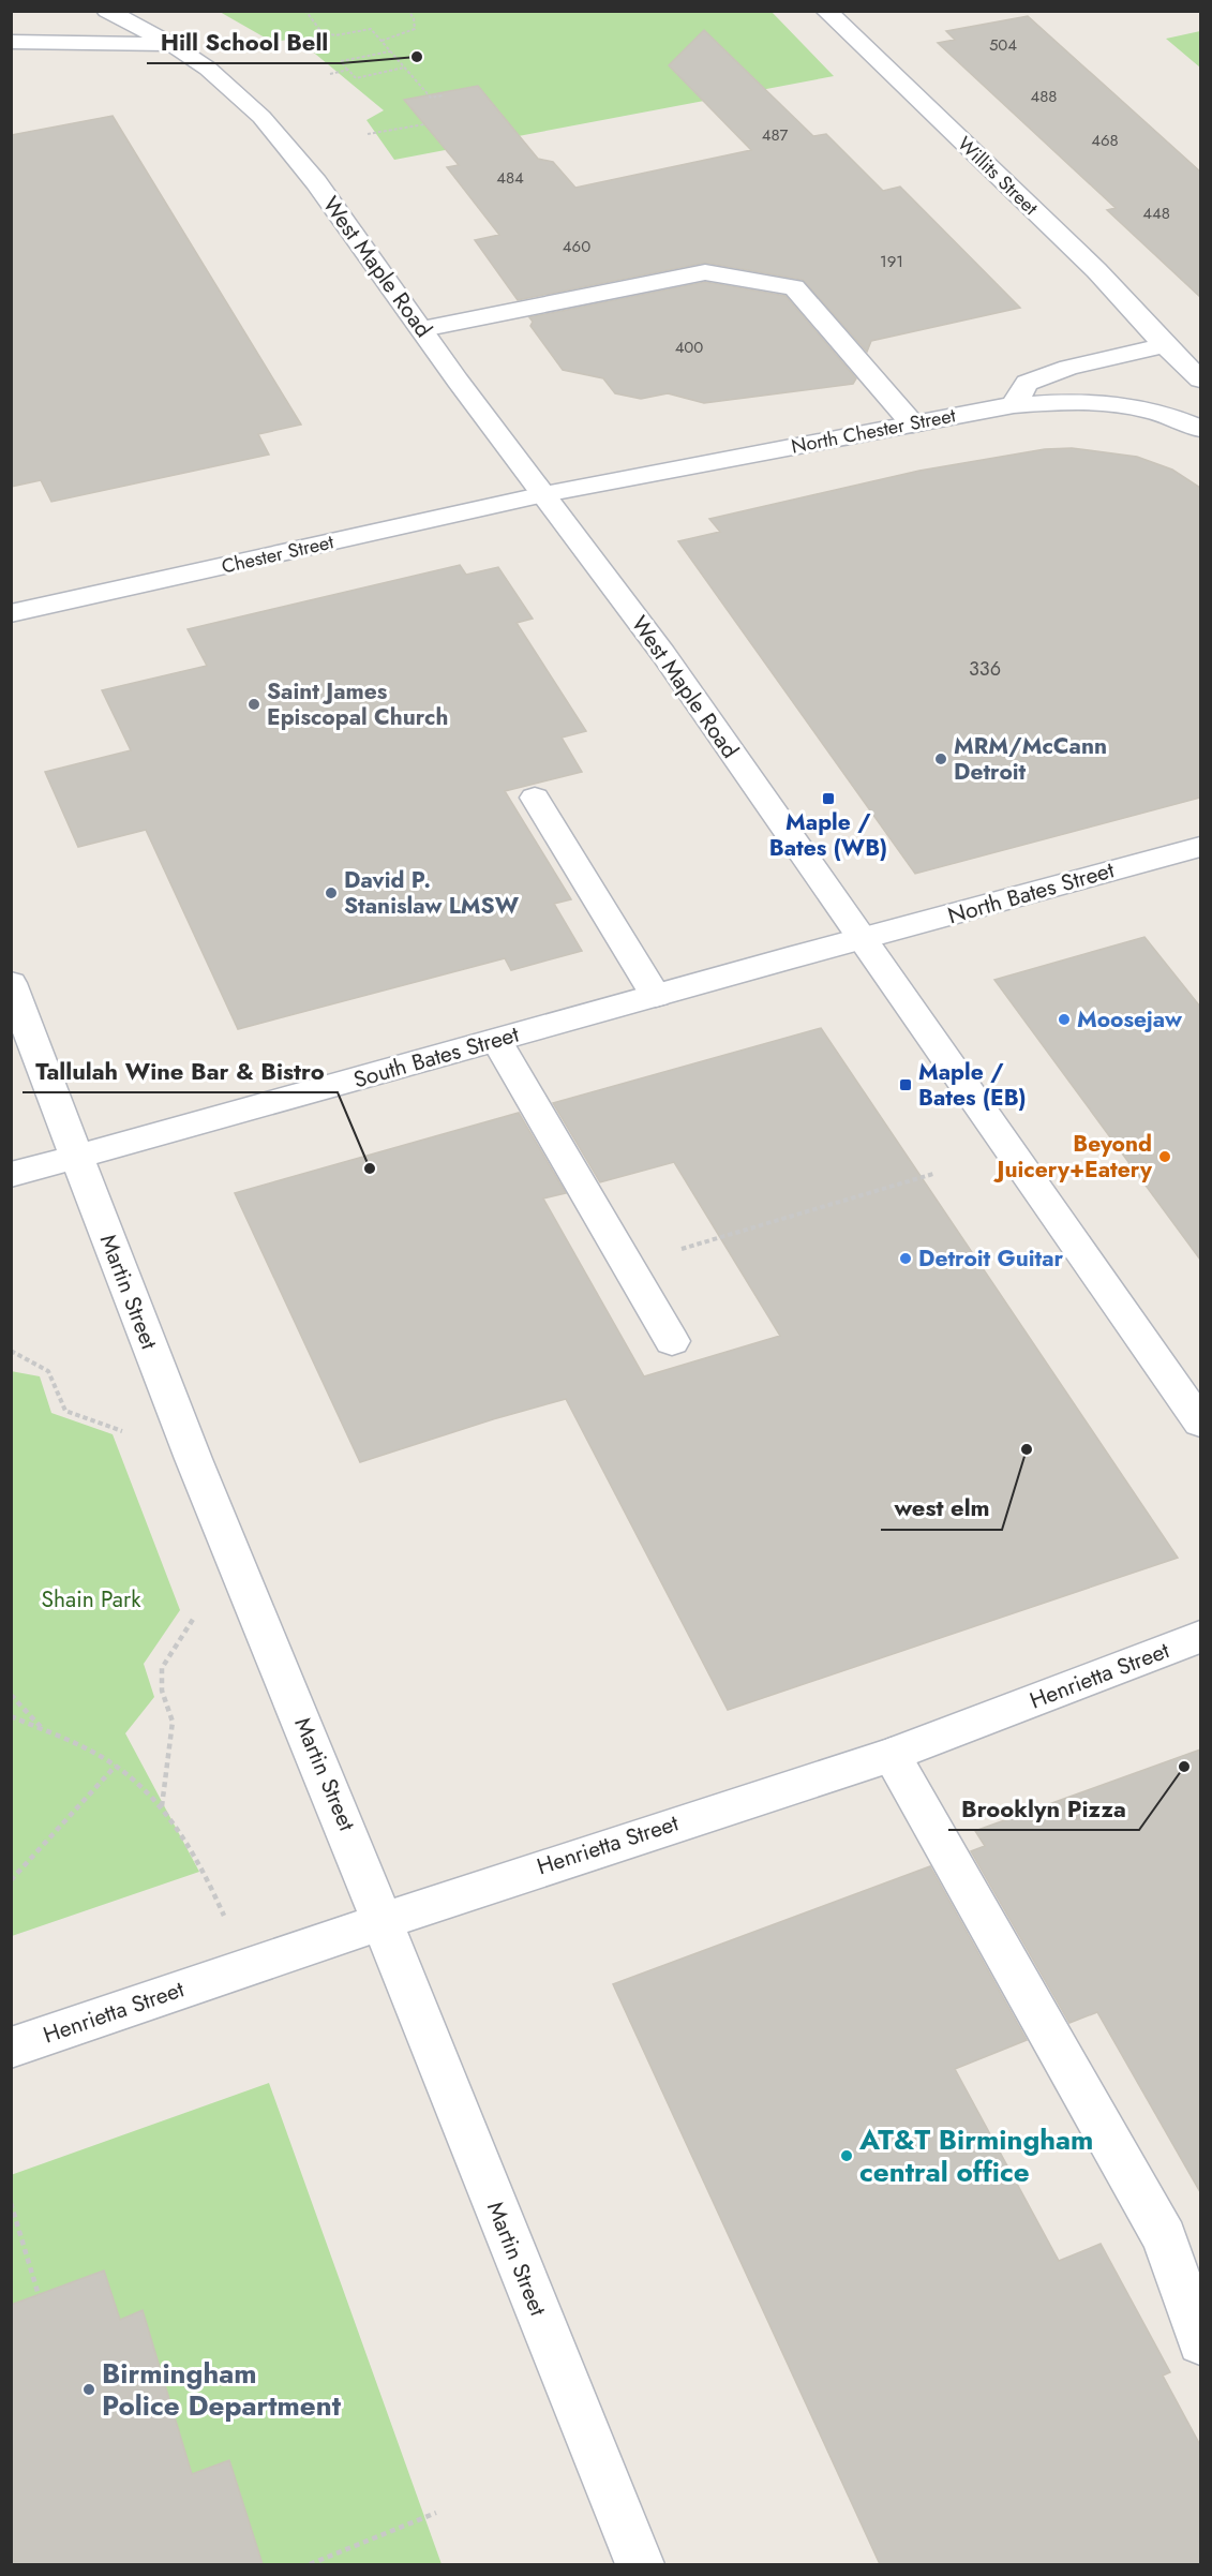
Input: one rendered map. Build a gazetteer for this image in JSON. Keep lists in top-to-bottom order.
{
  "streets": {
    "street": [
      "Willits Street",
      "West Maple Road",
      "North Chester Street",
      "Chester Street",
      "North Bates Street",
      "South Bates Street",
      "Martin Street",
      "Henrietta Street"
    ]
  },
  "crossings": [
    ["West Maple Road", "North Chester Street"],
    ["West Maple Road", "Chester Street"],
    ["West Maple Road", "North Bates Street"],
    ["West Maple Road", "South Bates Street"],
    ["North Chester Street", "Chester Street"],
    ["North Bates Street", "South Bates Street"],
    ["South Bates Street", "Martin Street"],
    ["Martin Street", "Henrietta Street"]
  ],
  "parks": ["Shain Park"],
  "places": {
    "other": [
      "Hill School Bell",
      "Saint James Episcopal Church",
      "MRM/McCann Detroit",
      "David P. Stanislaw LMSW",
      "Moosejaw",
      "Beyond Juicery+Eatery",
      "Tallulah Wine Bar & Bistro",
      "Detroit Guitar",
      "west elm",
      "Brooklyn Pizza",
      "AT&T Birmingham central office",
      "Birmingham Police Department"
    ],
    "transit": ["Maple / Bates (WB)", "Maple / Bates (EB)"]
  },
  "house_numbers": [
    "504",
    "488",
    "487",
    "468",
    "484",
    "448",
    "460",
    "191",
    "400",
    "336"
  ]
}
